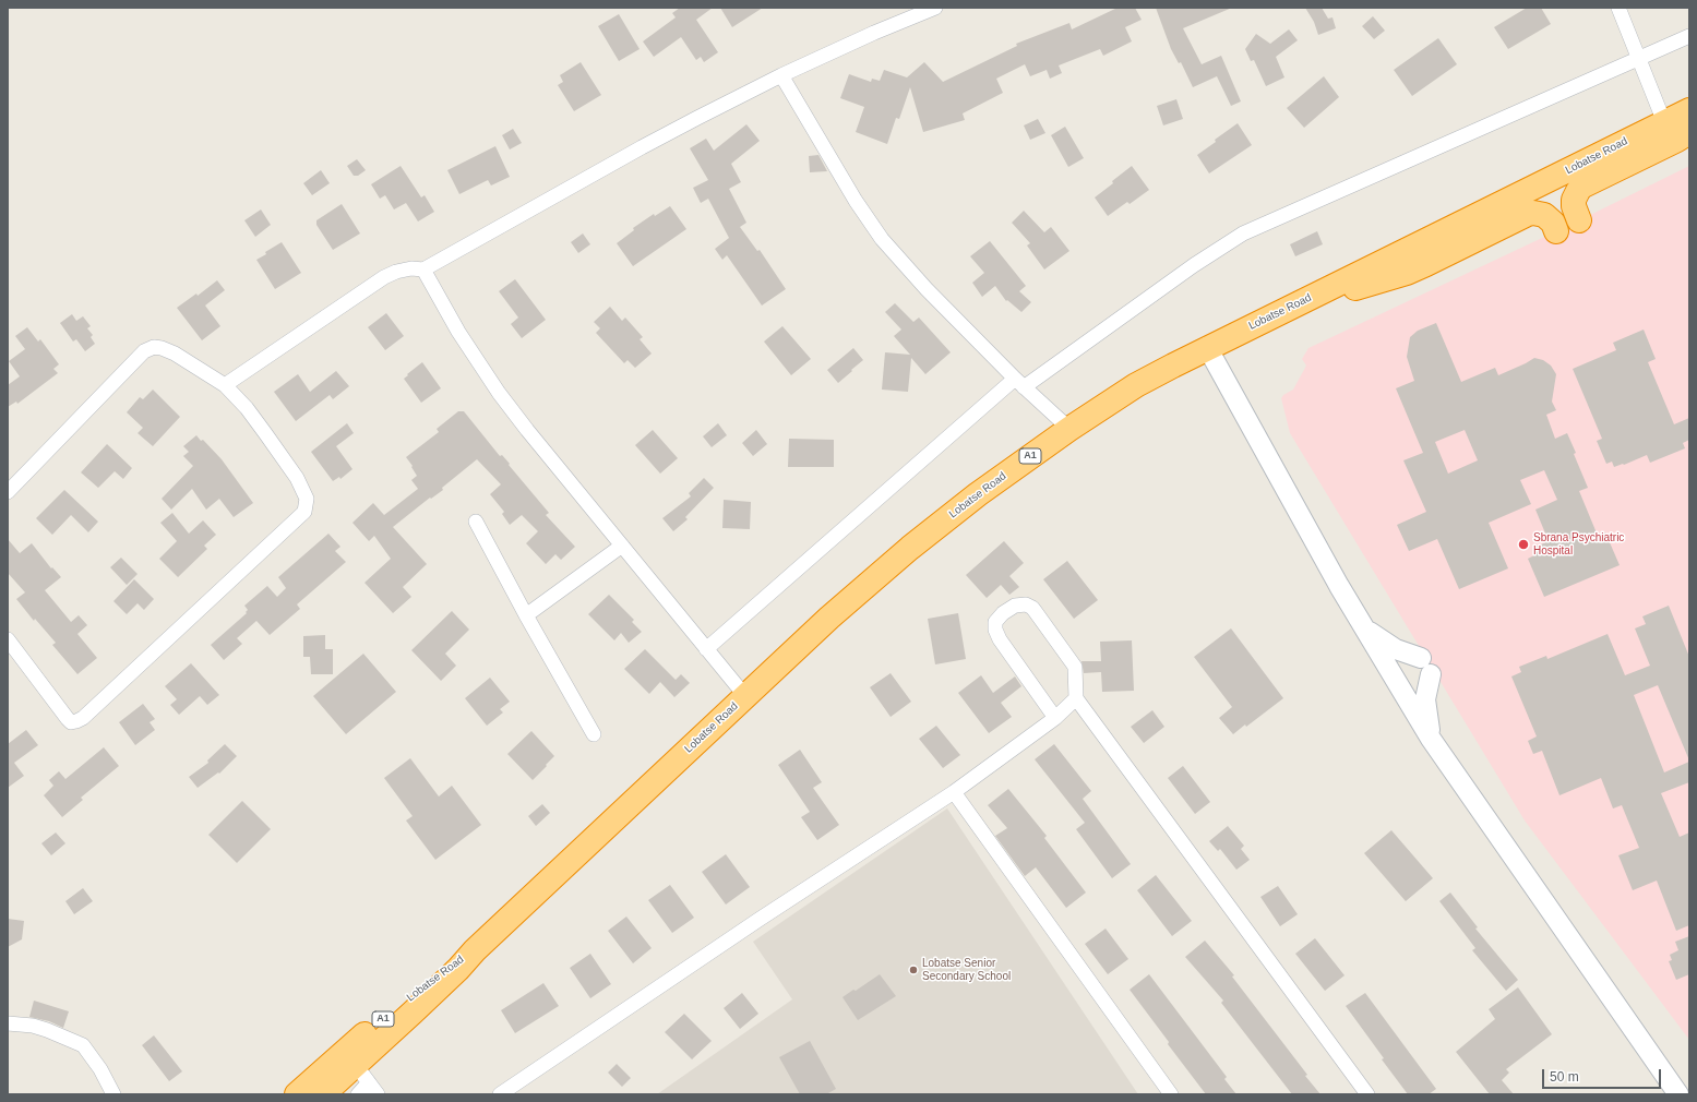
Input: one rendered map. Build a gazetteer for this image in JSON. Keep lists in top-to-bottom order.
{
  "streets": {
    "highway": ["Lobatse Road", "A1"]
  },
  "places": ["Sbrana Psychiatric Hospital", "Lobatse Senior Secondary School"],
  "scale_bar": "50 m"
}
